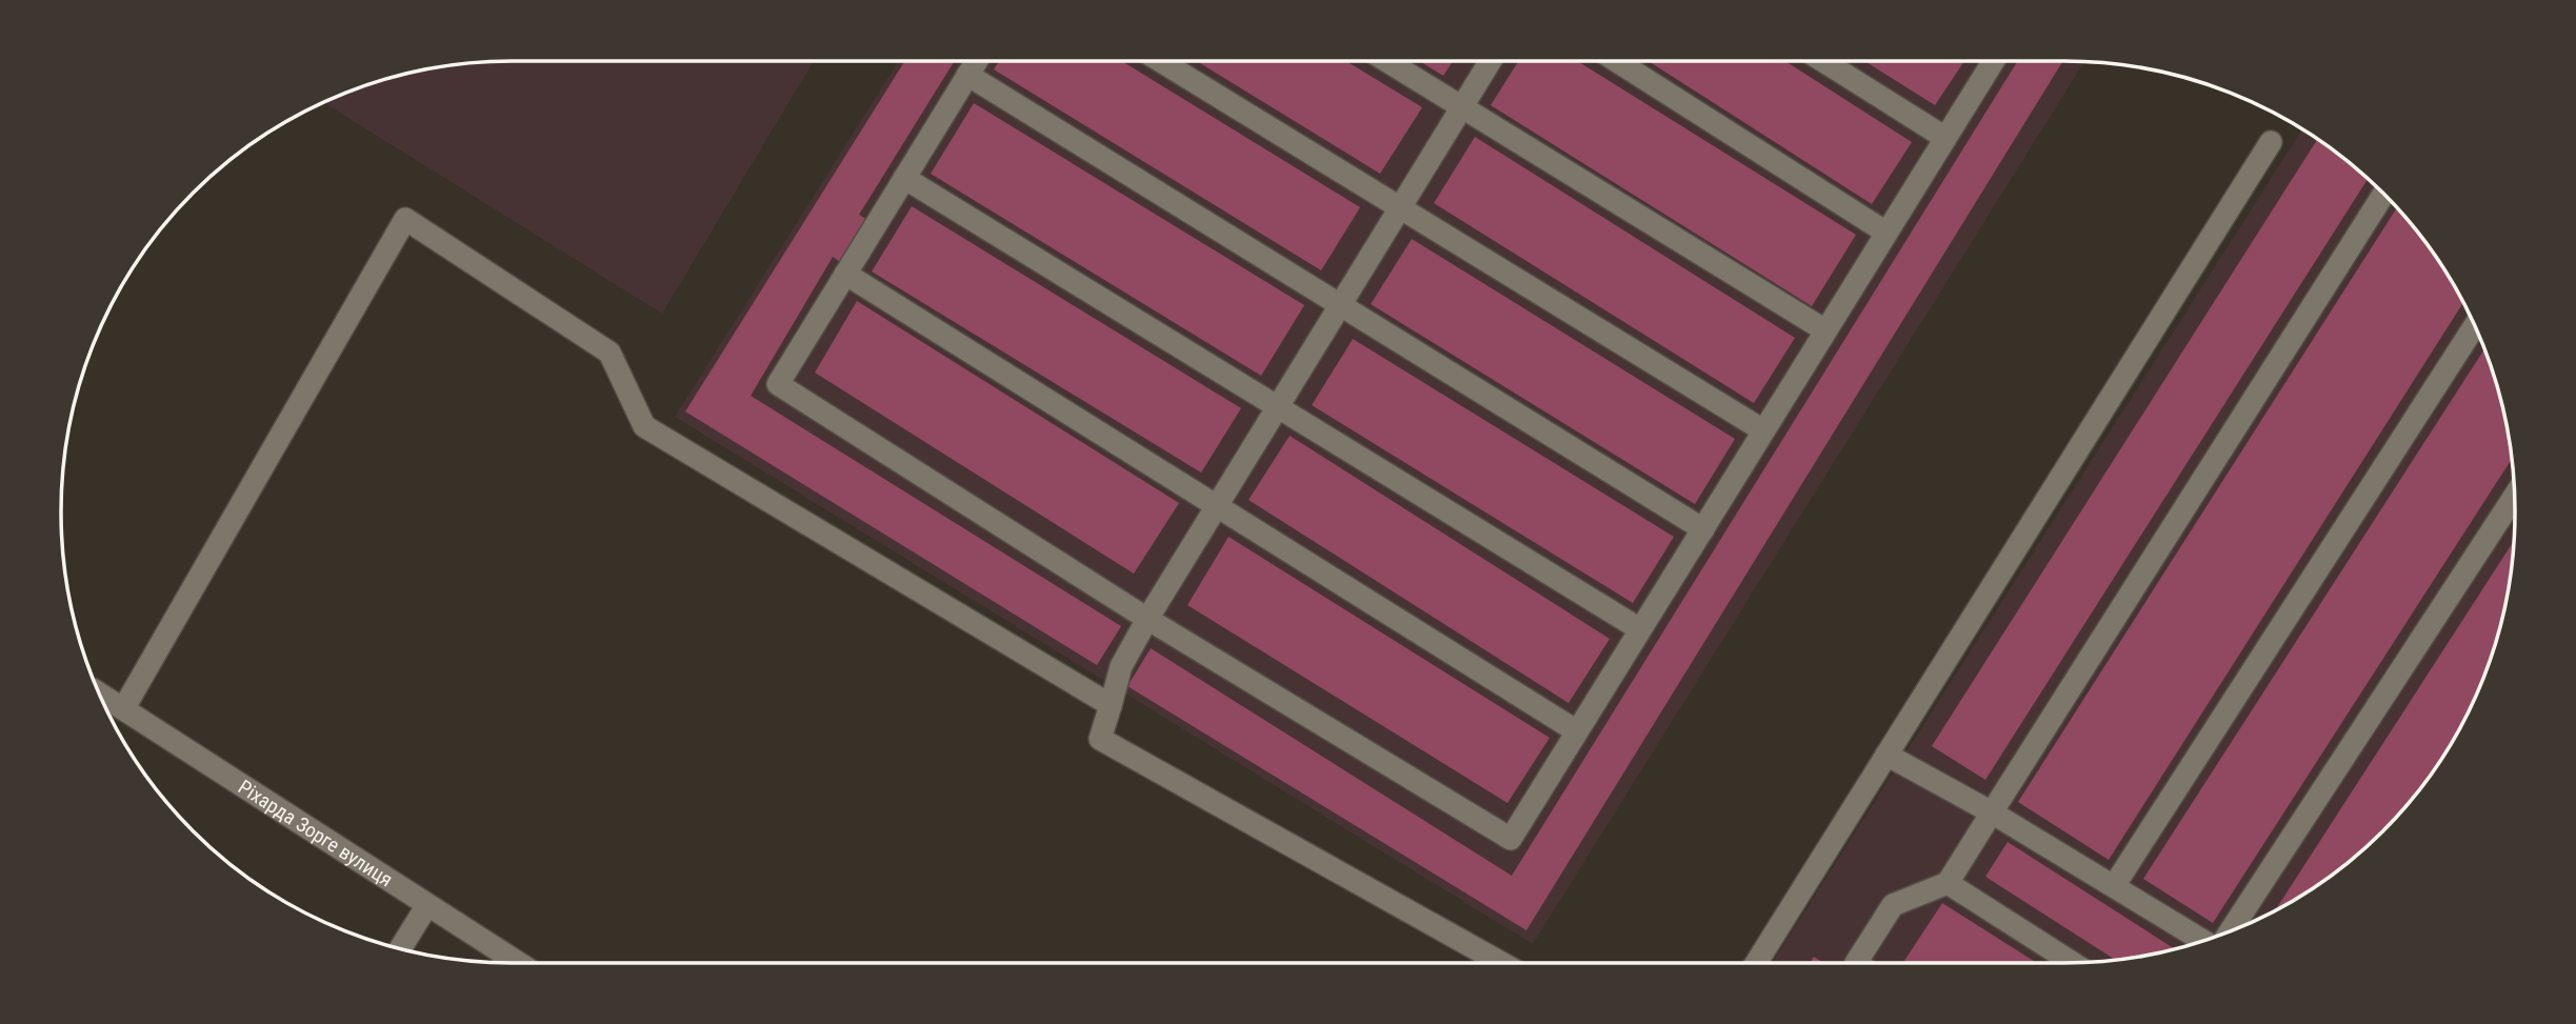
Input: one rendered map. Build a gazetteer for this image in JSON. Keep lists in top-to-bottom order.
{
  "streets": {
    "street": ["Ріхарда Зорге вулиця"]
  }
}
